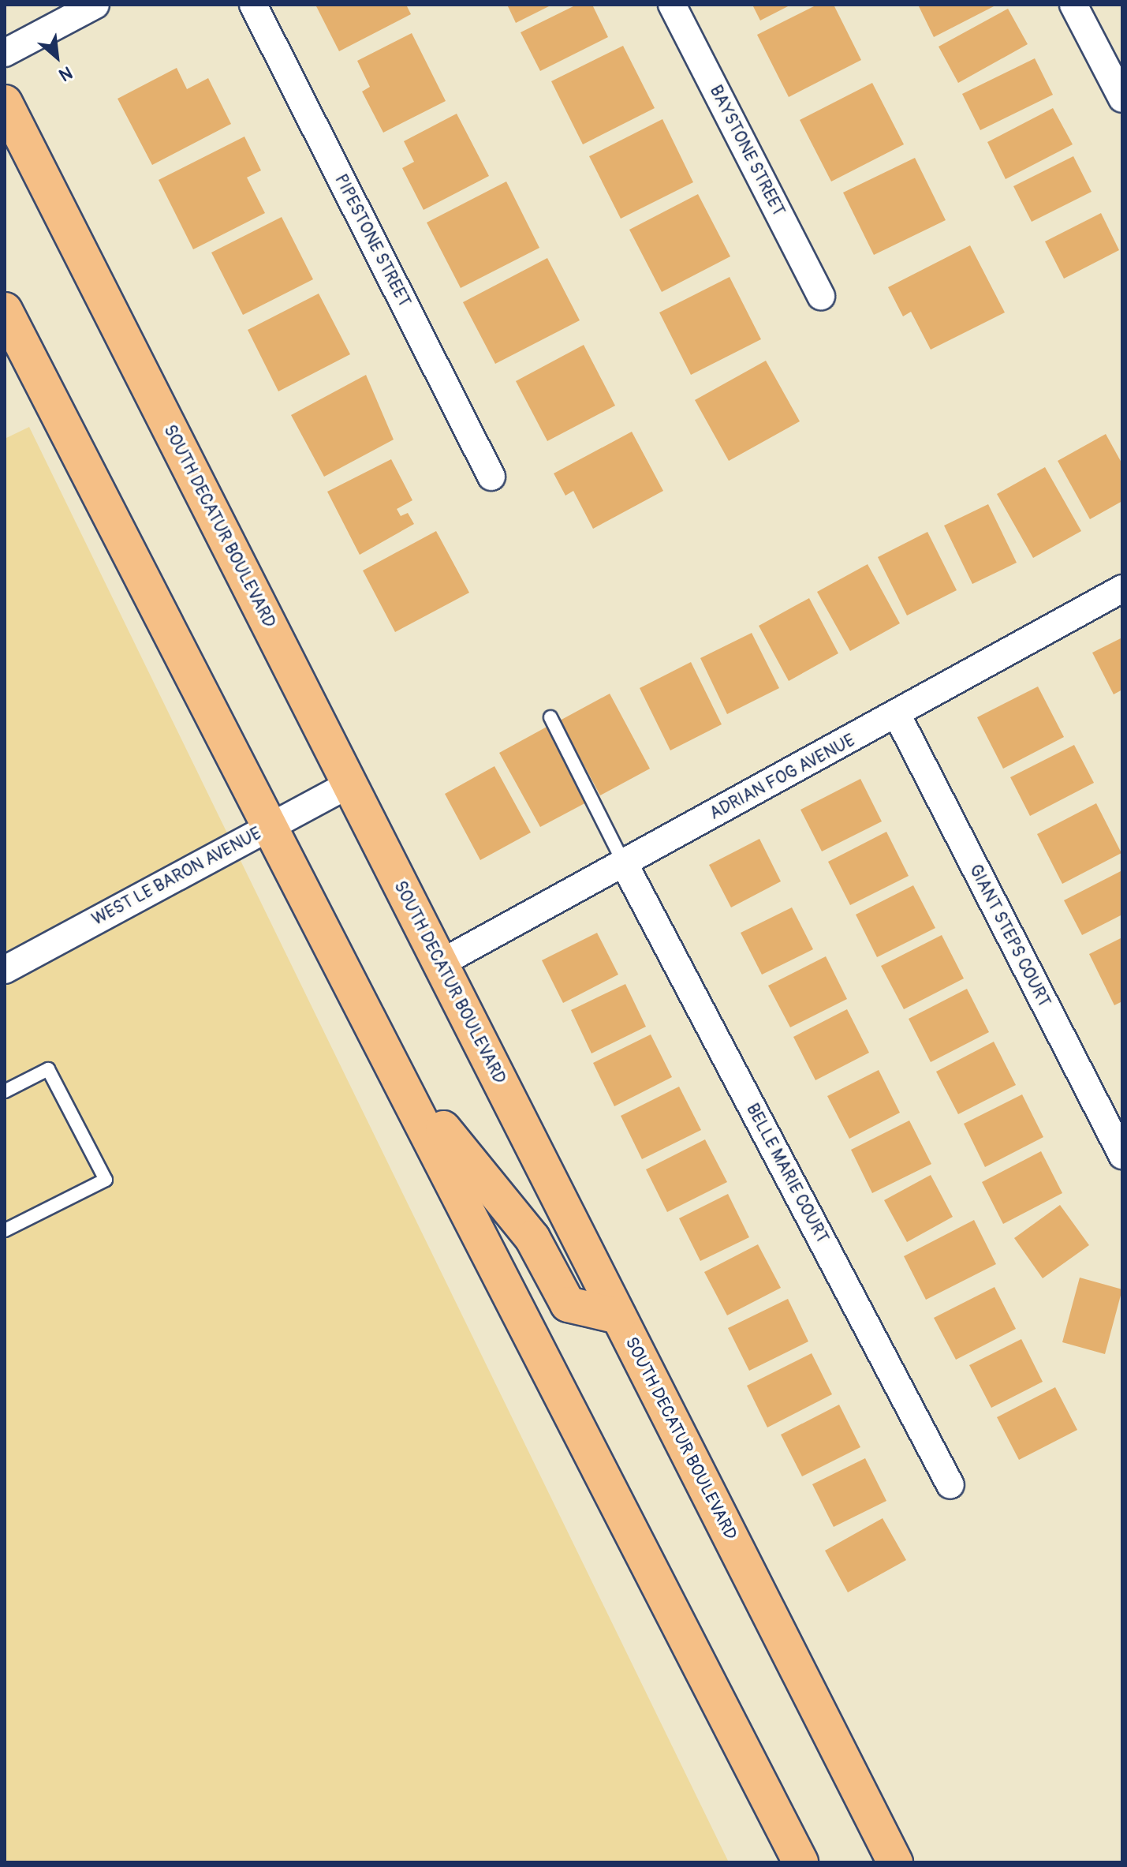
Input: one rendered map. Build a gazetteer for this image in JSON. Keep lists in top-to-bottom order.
{
  "streets": {
    "main road": ["SOUTH DECATUR BOULEVARD"],
    "street": [
      "BAYSTONE STREET",
      "PIPESTONE STREET",
      "ADRIAN FOG AVENUE",
      "WEST LE BARON AVENUE",
      "GIANT STEPS COURT",
      "BELLE MARIE COURT"
    ]
  },
  "crossings": [
    ["SOUTH DECATUR BOULEVARD", "ADRIAN FOG AVENUE"],
    ["SOUTH DECATUR BOULEVARD", "WEST LE BARON AVENUE"],
    ["ADRIAN FOG AVENUE", "GIANT STEPS COURT"],
    ["ADRIAN FOG AVENUE", "BELLE MARIE COURT"]
  ],
  "north": "bottom right"
}
